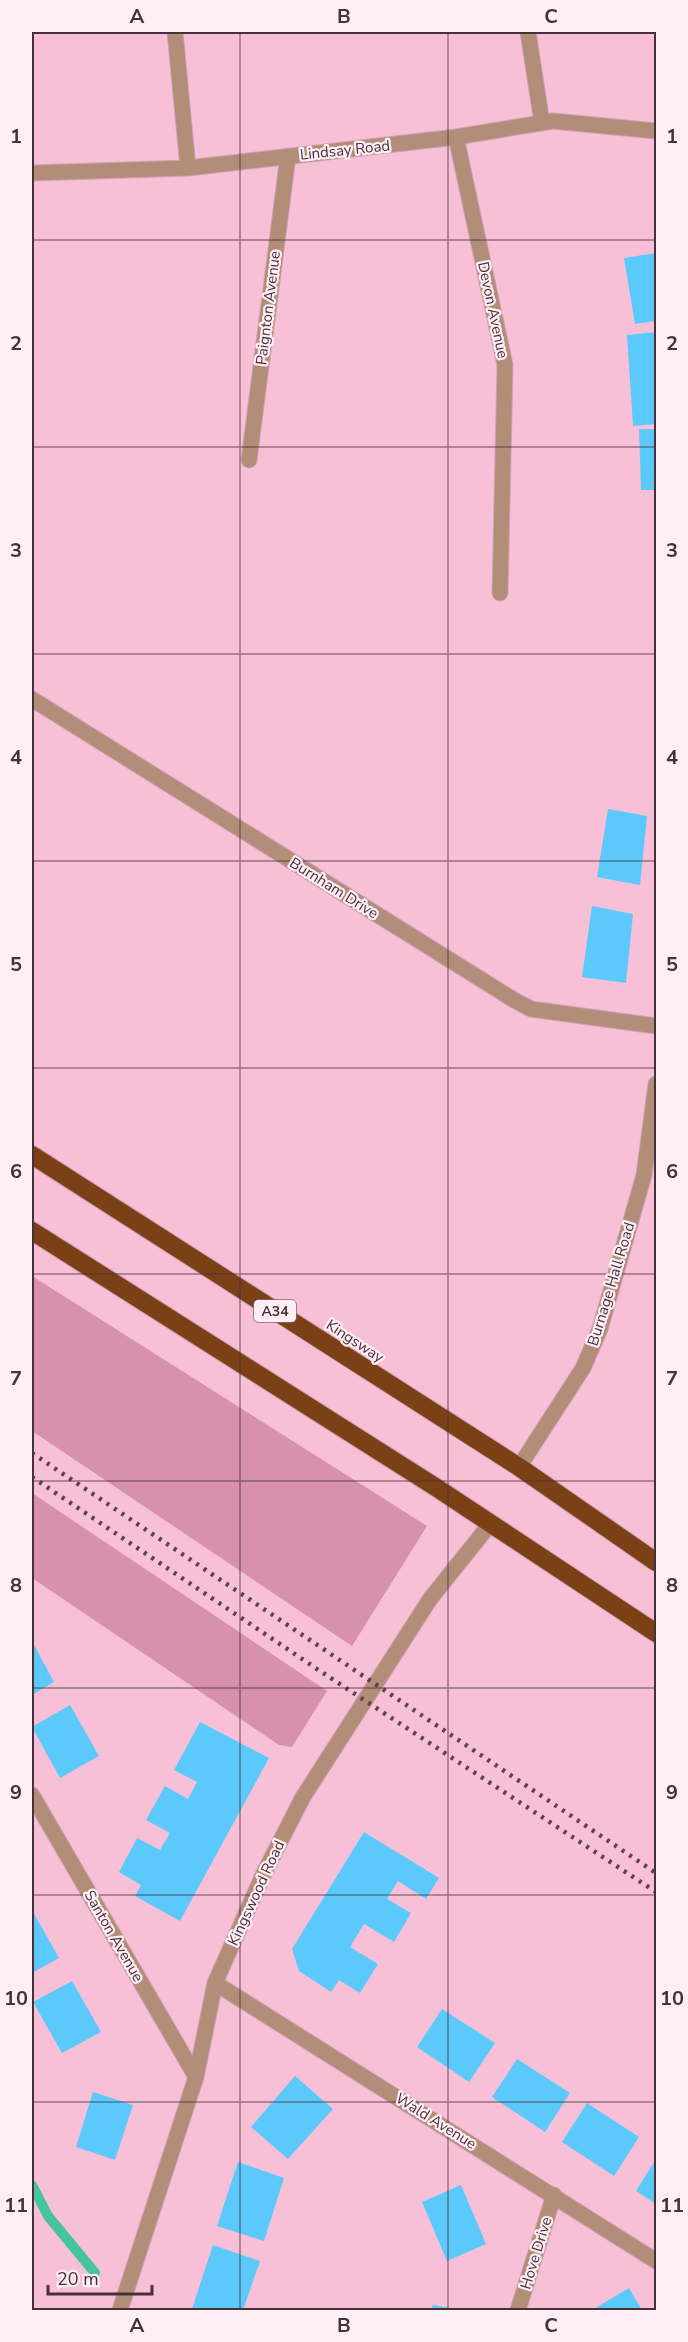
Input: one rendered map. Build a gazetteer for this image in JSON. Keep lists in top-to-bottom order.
{
  "streets": {
    "highway": ["A34", "Kingsway"],
    "street": [
      "Lindsay Road",
      "Paignton Avenue",
      "Devon Avenue",
      "Burnham Drive",
      "Burnage Hall Road",
      "Kingswood Road",
      "Santon Avenue",
      "Wald Avenue",
      "Hove Drive"
    ]
  },
  "crossings": [
    ["Lindsay Road", "Paignton Avenue"],
    ["Lindsay Road", "Devon Avenue"],
    ["Burnage Hall Road", "Kingsway"],
    ["Kingswood Road", "Santon Avenue"],
    ["Kingswood Road", "Wald Avenue"],
    ["Wald Avenue", "Hove Drive"]
  ],
  "scale_bar": "20 m",
  "grid": {
    "columns": ["A", "B", "C"],
    "rows": [
      "1",
      "2",
      "3",
      "4",
      "5",
      "6",
      "7",
      "8",
      "9",
      "10",
      "11"
    ]
  }
}
